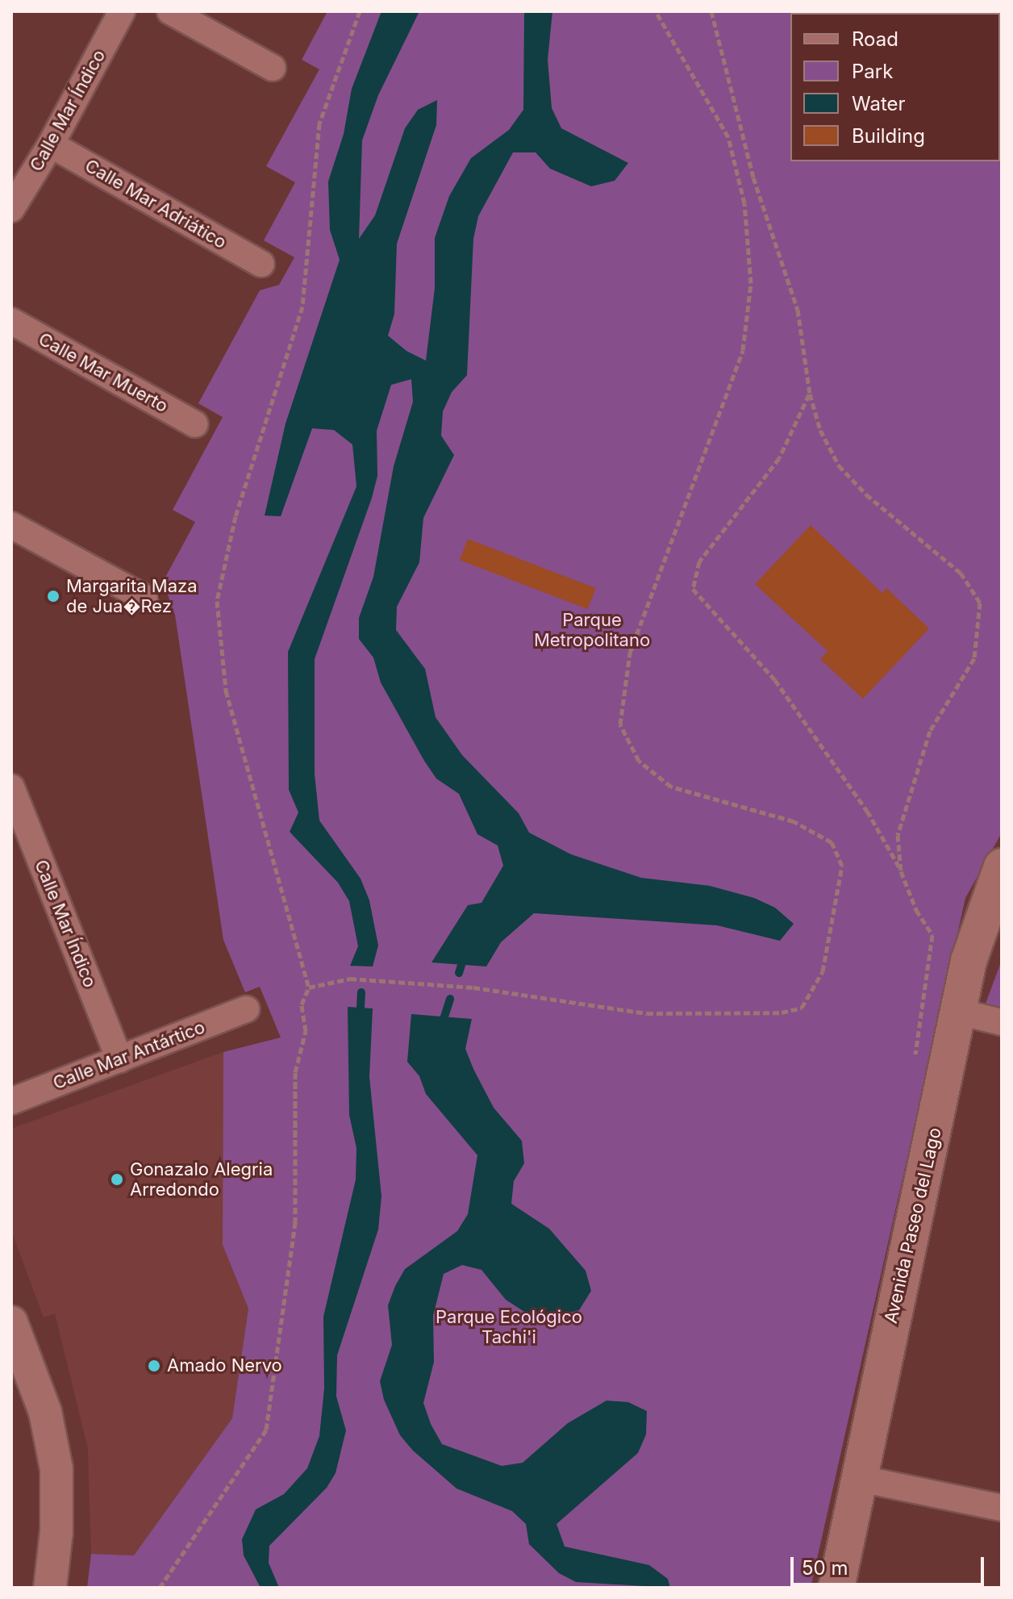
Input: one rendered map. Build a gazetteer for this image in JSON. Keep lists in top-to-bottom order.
{
  "streets": {
    "main road": ["Avenida Paseo del Lago"],
    "street": [
      "Calle Mar Índico",
      "Calle Mar Adriático",
      "Calle Mar Muerto",
      "Calle Mar Antártico"
    ]
  },
  "crossings": [
    ["Calle Mar Índico", "Calle Mar Adriático"],
    ["Calle Mar Índico", "Calle Mar Antártico"]
  ],
  "parks": ["Parque Metropolitano", "Parque Ecológico Tachi'i"],
  "places": ["Margarita Maza de Jua�Rez", "Gonazalo Alegria Arredondo", "Amado Nervo"],
  "legend": [
    "Road",
    "Park",
    "Water",
    "Building"
  ],
  "scale_bar": "50 m"
}
